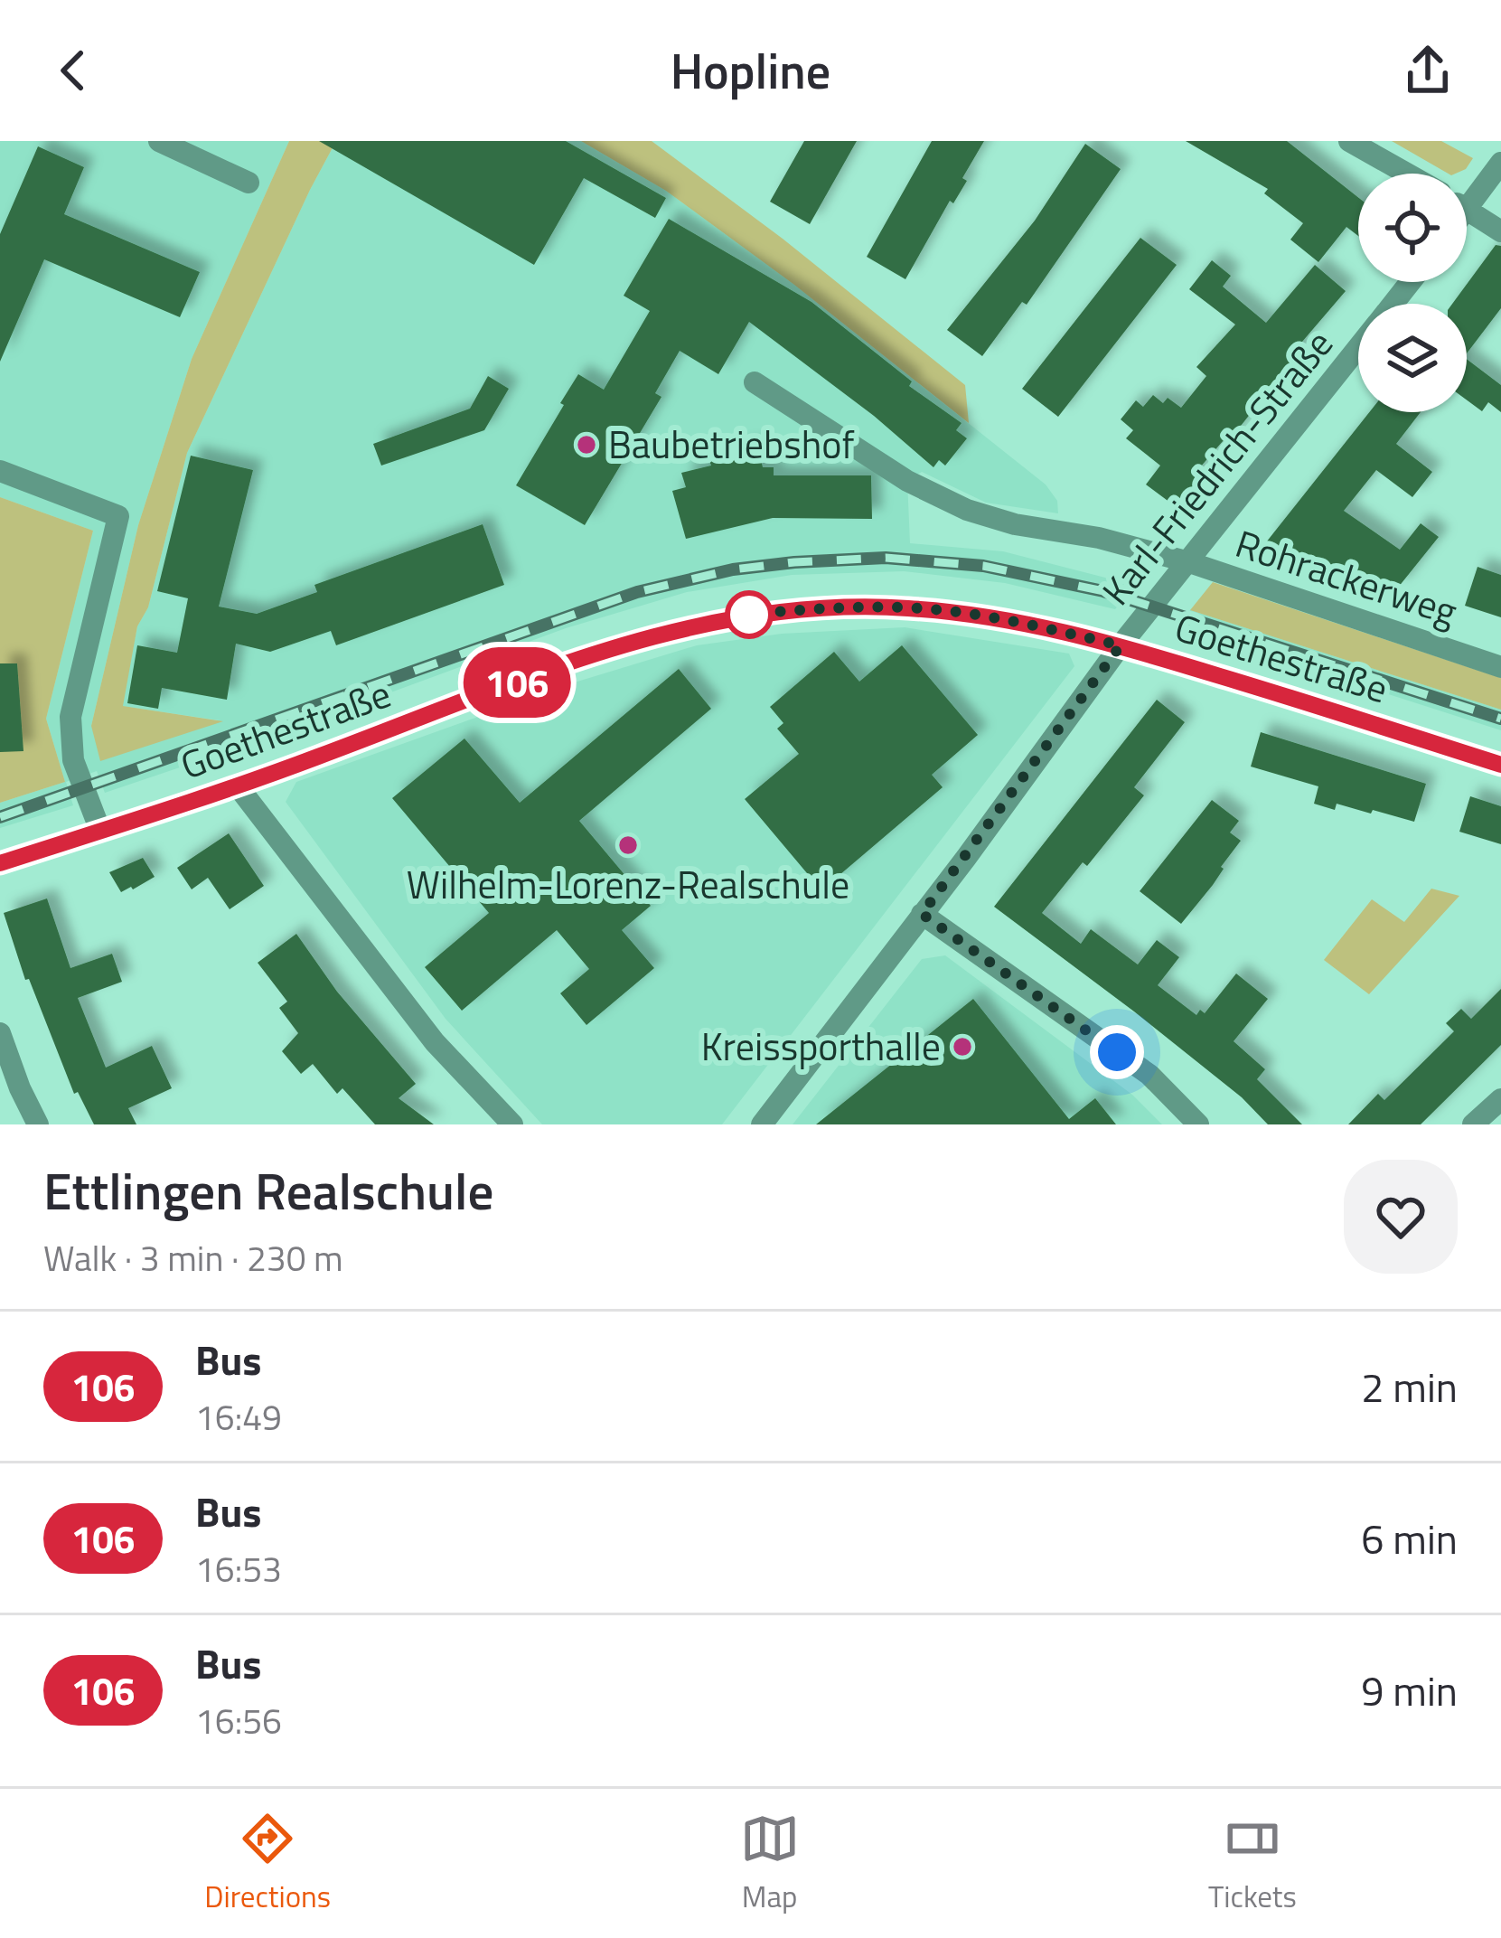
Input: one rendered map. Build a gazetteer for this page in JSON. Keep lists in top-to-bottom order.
{
  "streets": {
    "street": ["Karl-Friedrich-Straße", "Rohrackerweg", "Goethestraße"]
  },
  "crossings": [
    ["Karl-Friedrich-Straße", "Rohrackerweg"],
    ["Karl-Friedrich-Straße", "Goethestraße"]
  ],
  "places": ["Baubetriebshof", "Wilhelm-Lorenz-Realschule", "Kreissporthalle"],
  "lines": ["bus line 106"],
  "page": {
    "header": "Hopline",
    "on_map": "106",
    "heading": ["Ettlingen Realschule", "Walk · 3 min · 230 m"],
    "list": [
      {
        "mark": "106",
        "name": "Bus",
        "note": "16:49",
        "value": "2 min"
      },
      {
        "mark": "106",
        "name": "Bus",
        "note": "16:53",
        "value": "6 min"
      },
      {
        "mark": "106",
        "name": "Bus",
        "note": "16:56",
        "value": "9 min"
      }
    ],
    "tabs": ["Directions", "Map", "Tickets"]
  }
}
